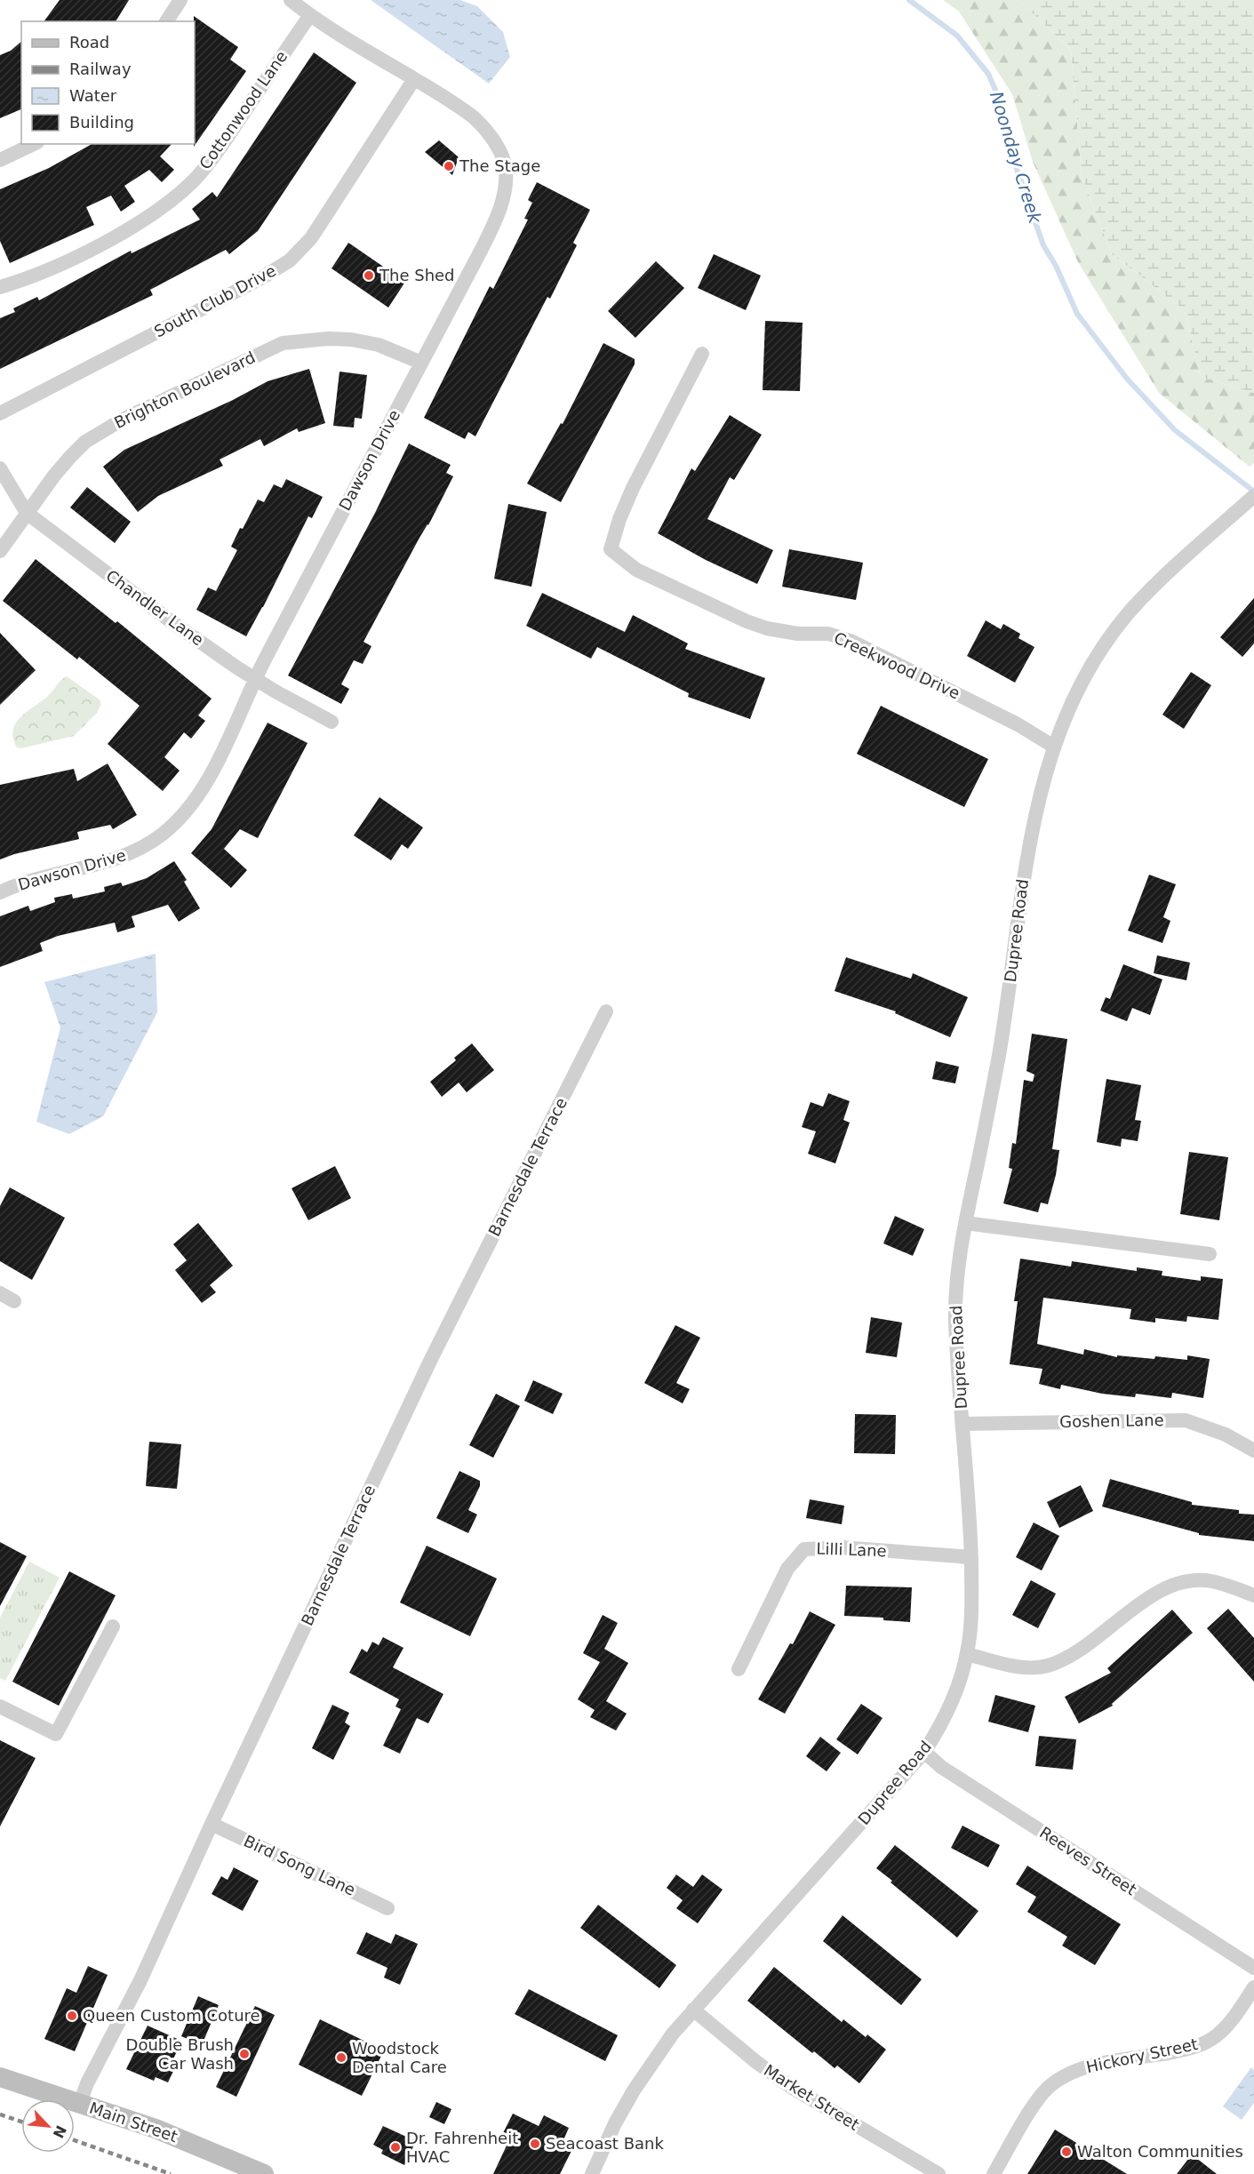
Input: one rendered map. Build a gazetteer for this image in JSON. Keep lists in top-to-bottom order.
{
  "streets": {
    "main road": ["Main Street"],
    "street": [
      "Cottonwood Lane",
      "South Club Drive",
      "Brighton Boulevard",
      "Dawson Drive",
      "Chandler Lane",
      "Creekwood Drive",
      "Dupree Road",
      "Barnesdale Terrace",
      "Goshen Lane",
      "Lilli Lane",
      "Reeves Street",
      "Bird Song Lane",
      "Hickory Street",
      "Market Street"
    ]
  },
  "crossings": [
    ["Cottonwood Lane", "Dawson Drive"],
    ["South Club Drive", "Dawson Drive"],
    ["Brighton Boulevard", "Dawson Drive"],
    ["Brighton Boulevard", "Chandler Lane"],
    ["Dawson Drive", "Chandler Lane"],
    ["Creekwood Drive", "Dupree Road"],
    ["Dupree Road", "Goshen Lane"],
    ["Dupree Road", "Lilli Lane"],
    ["Dupree Road", "Reeves Street"],
    ["Dupree Road", "Market Street"],
    ["Barnesdale Terrace", "Bird Song Lane"],
    ["Barnesdale Terrace", "Main Street"]
  ],
  "water": ["Noonday Creek"],
  "places": [
    "The Stage",
    "The Shed",
    "Queen Custom Coture",
    "Double Brush Car Wash",
    "Woodstock Dental Care",
    "Seacoast Bank",
    "Dr. Fahrenheit HVAC",
    "Walton Communities"
  ],
  "legend": [
    "Road",
    "Railway",
    "Water",
    "Building"
  ],
  "north": "bottom right"
}
